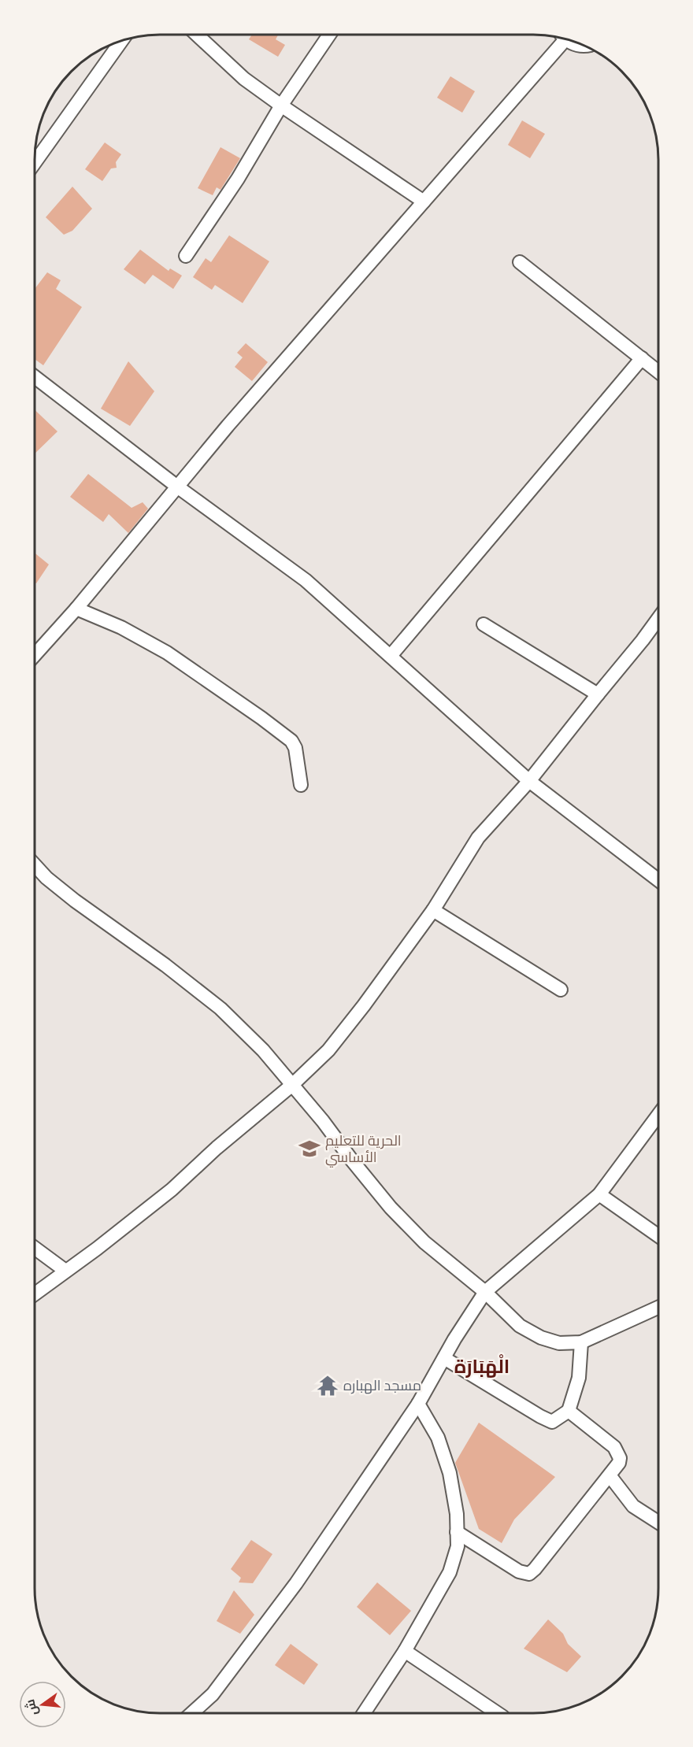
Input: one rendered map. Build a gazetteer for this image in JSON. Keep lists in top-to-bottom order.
{
  "districts": ["الْهَبَارَة"],
  "places": {
    "school or university": ["الحرية للتعليم الأساسي"],
    "temple": ["مسجد الهباره"]
  },
  "north": "left"
}
